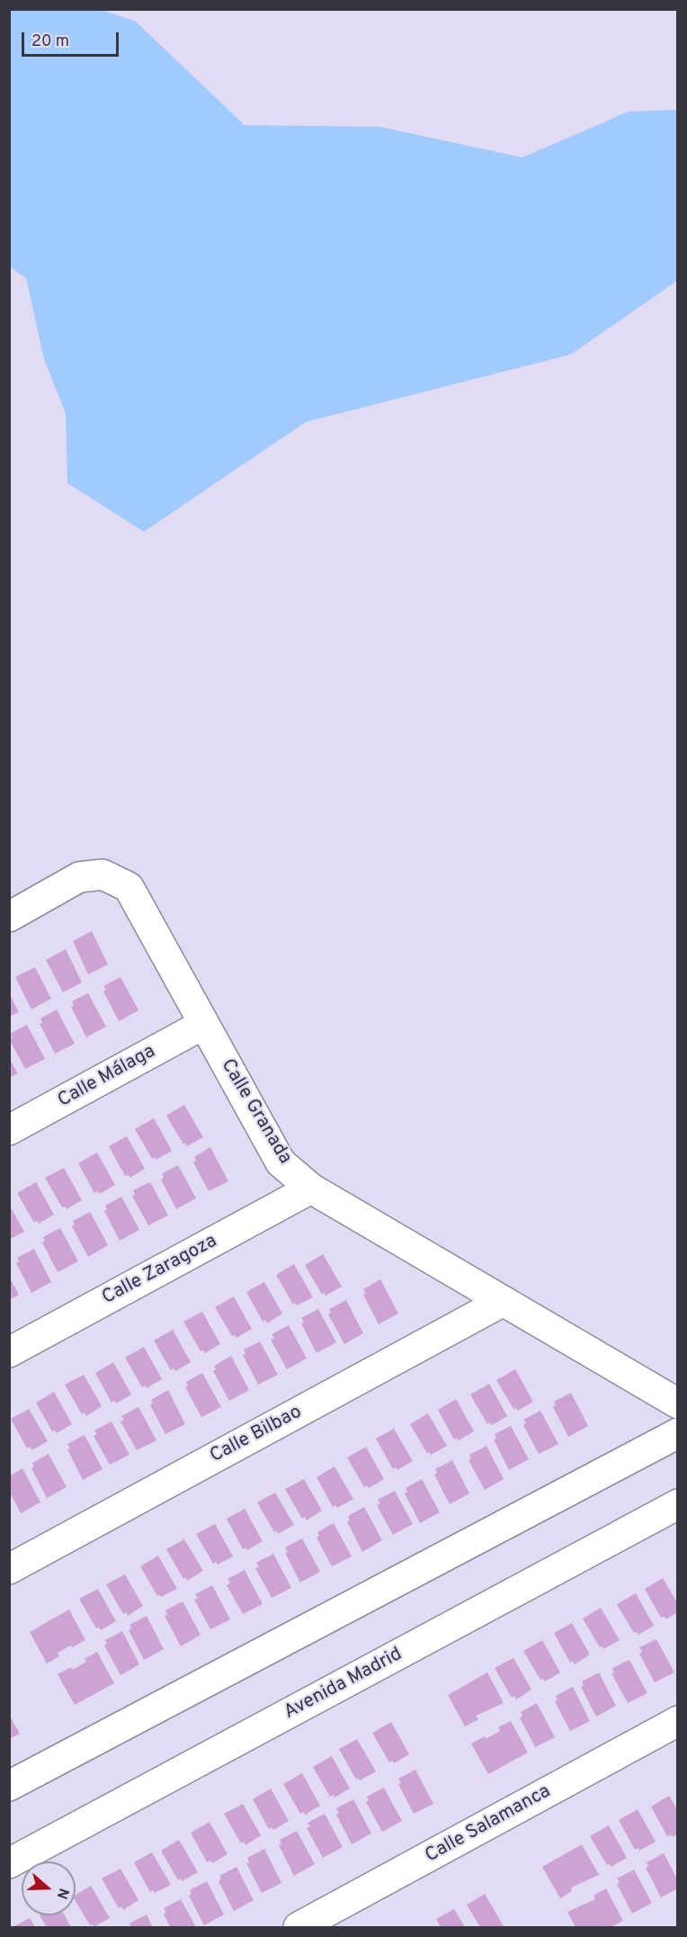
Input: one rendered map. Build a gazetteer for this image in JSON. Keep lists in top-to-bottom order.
{
  "streets": {
    "street": [
      "Calle Málaga",
      "Calle Granada",
      "Calle Zaragoza",
      "Calle Bilbao",
      "Avenida Madrid",
      "Calle Salamanca"
    ]
  },
  "crossings": [
    ["Calle Málaga", "Calle Granada"],
    ["Calle Granada", "Calle Zaragoza"],
    ["Calle Granada", "Calle Bilbao"]
  ],
  "scale_bar": "20 m",
  "north": "right"
}
